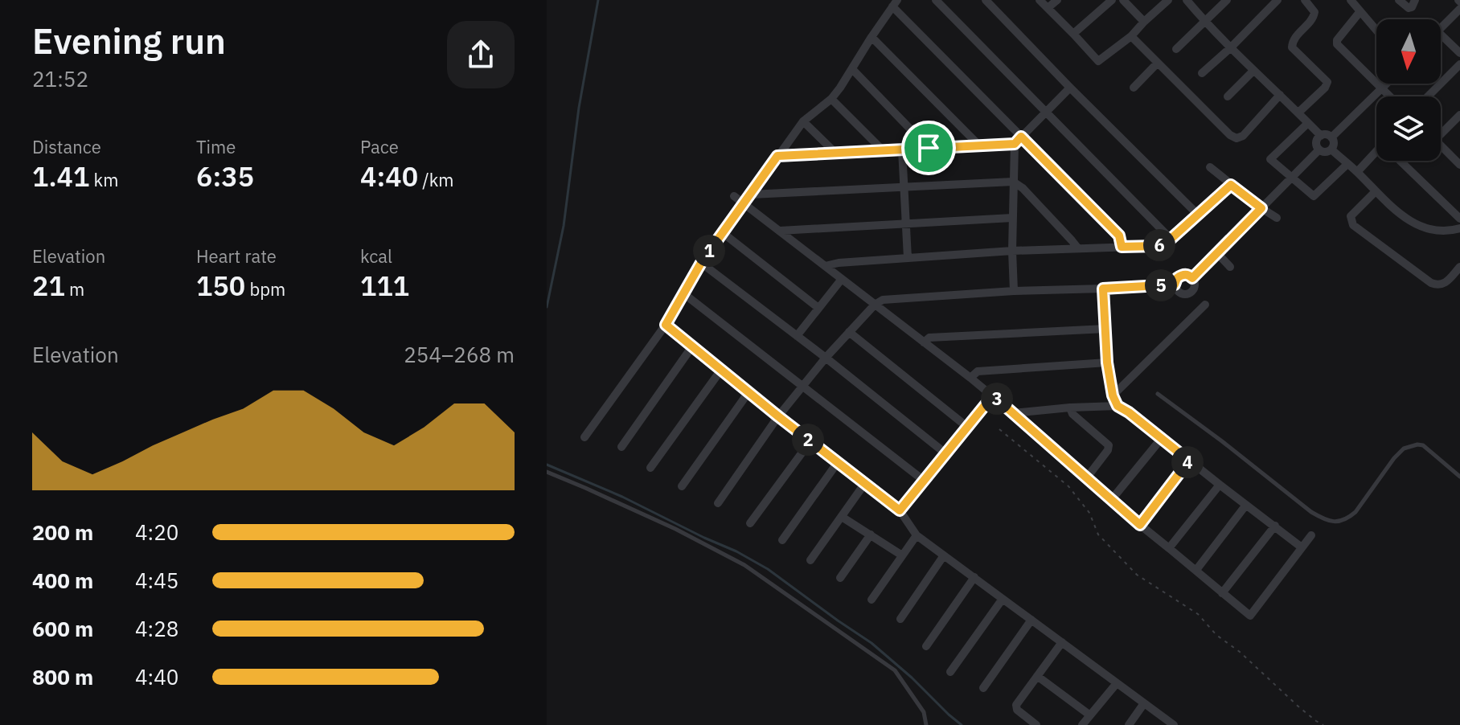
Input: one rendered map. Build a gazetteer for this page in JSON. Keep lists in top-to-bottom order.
{
  "north": "bottom",
  "page": {
    "heading": ["Evening run", "21:52"],
    "stats": [
      ["Distance", "1.41 km"],
      ["Time", "6:35"],
      ["Pace", "4:40 /km"],
      ["Elevation", "21 m"],
      ["Heart rate", "150 bpm"],
      ["kcal", "111"]
    ],
    "pins": [
      "6",
      "1",
      "5",
      "3",
      "2",
      "4"
    ],
    "chart": ["Elevation", "254–268 m"],
    "list": [
      {
        "name": "200 m",
        "note": "4:20"
      },
      {
        "name": "400 m",
        "note": "4:45"
      },
      {
        "name": "600 m",
        "note": "4:28"
      },
      {
        "name": "800 m",
        "note": "4:40"
      }
    ]
  }
}
